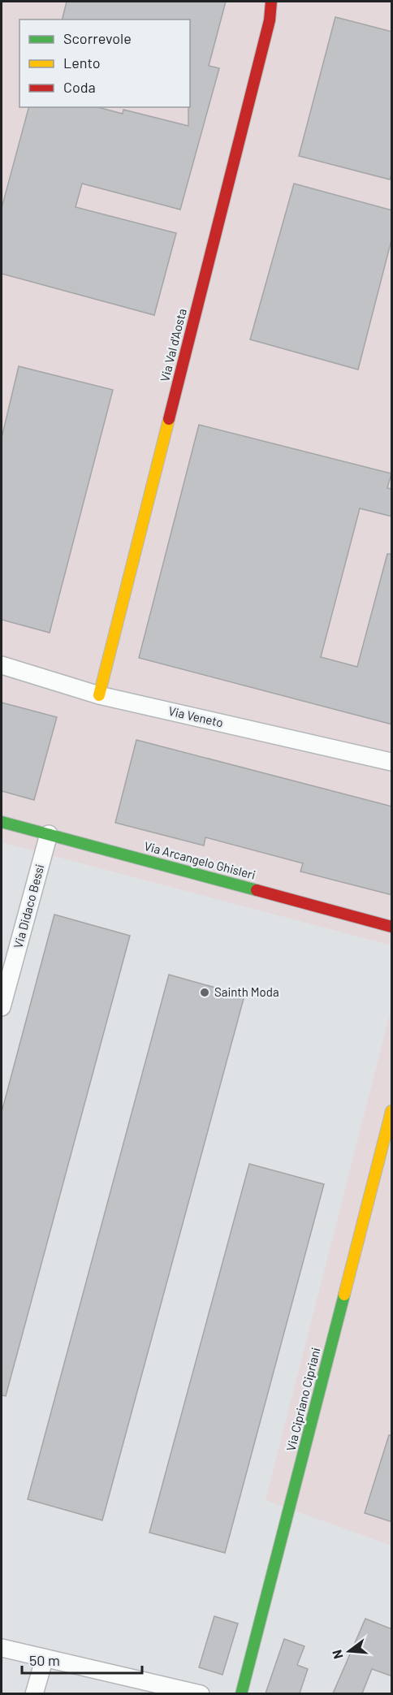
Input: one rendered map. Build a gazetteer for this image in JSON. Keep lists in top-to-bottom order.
{
  "streets": {
    "street": [
      "Via Val d'Aosta",
      "Via Veneto",
      "Via Arcangelo Ghisleri",
      "Via Didaco Bessi",
      "Via Cipriano Cipriani"
    ]
  },
  "crossings": [
    ["Via Val d'Aosta", "Via Veneto"],
    ["Via Arcangelo Ghisleri", "Via Didaco Bessi"]
  ],
  "places": ["Sainth Moda"],
  "legend": ["Scorrevole", "Lento", "Coda"],
  "scale_bar": "50 m",
  "north": "left"
}
